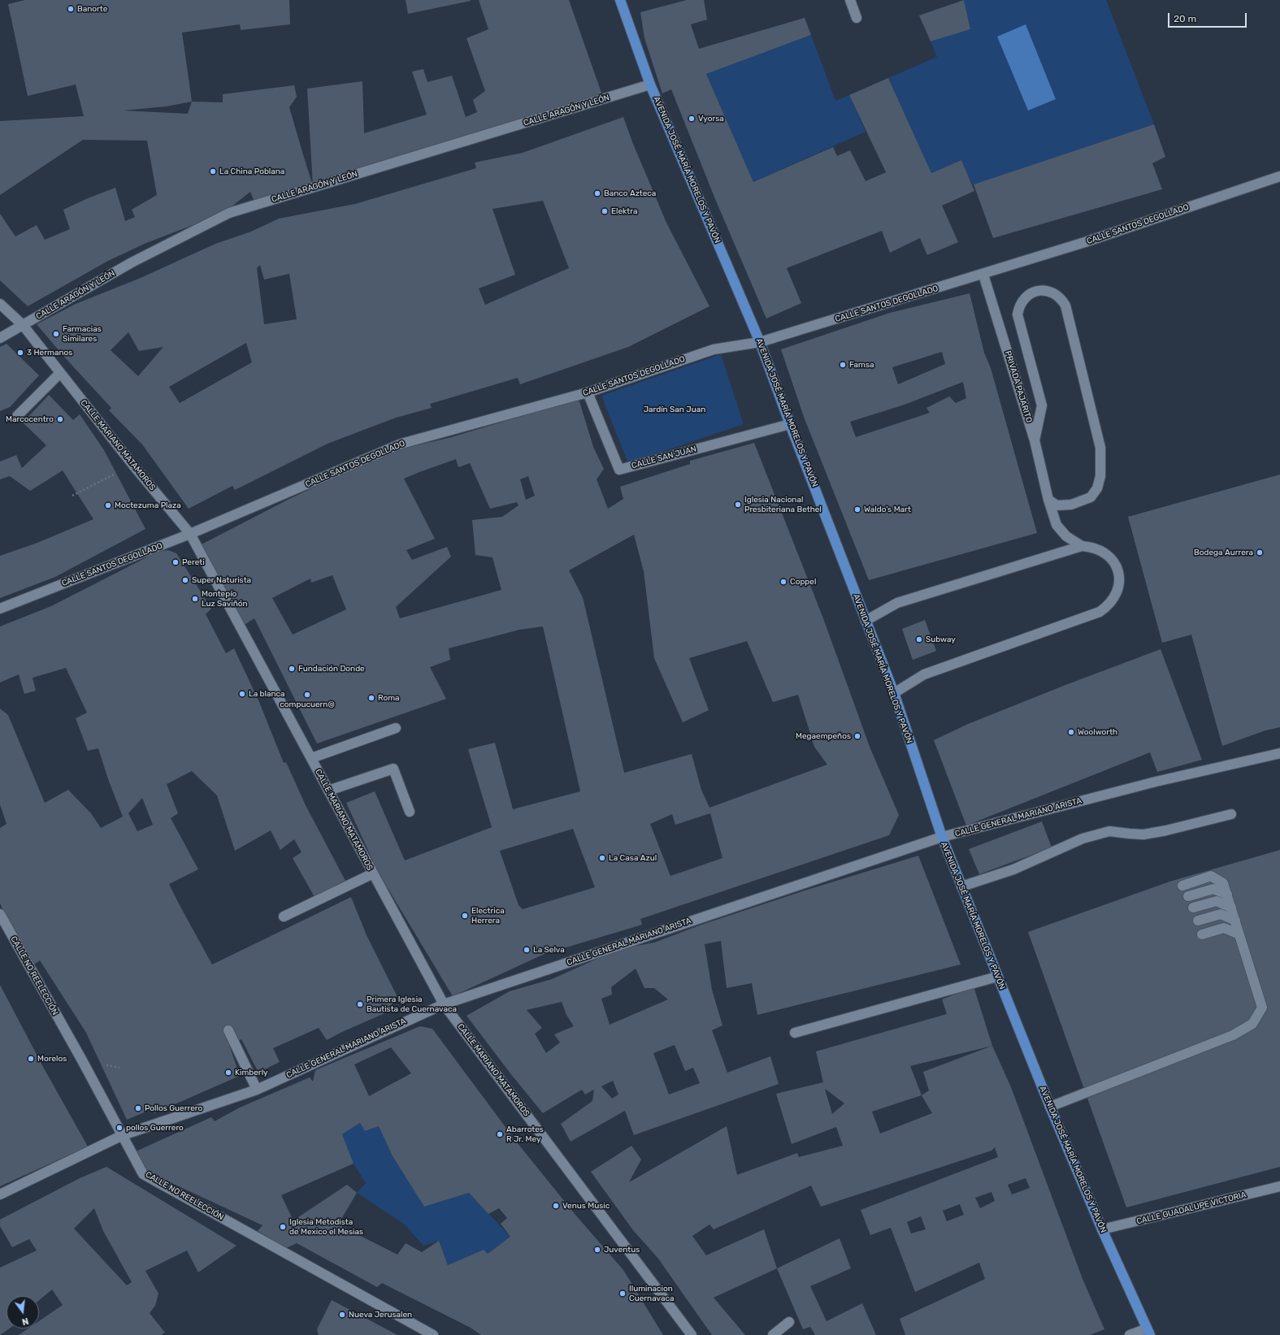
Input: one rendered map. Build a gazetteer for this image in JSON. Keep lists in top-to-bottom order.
{
  "streets": {
    "main road": ["AVENIDA JOSÉ MARÍA MORELOS Y PAVÓN"],
    "street": [
      "CALLE ARAGÓN Y LEÓN",
      "CALLE SANTOS DEGOLLADO",
      "PRIVADA PAJARITO",
      "CALLE MARIANO MATAMOROS",
      "CALLE SAN JUAN",
      "CALLE GENERAL MARIANO ARISTA",
      "CALLE NO REELECCIÓN",
      "CALLE GUADALUPE VICTORIA"
    ]
  },
  "crossings": [
    ["CALLE ARAGÓN Y LEÓN", "AVENIDA JOSÉ MARÍA MORELOS Y PAVÓN"],
    ["CALLE ARAGÓN Y LEÓN", "CALLE MARIANO MATAMOROS"],
    ["AVENIDA JOSÉ MARÍA MORELOS Y PAVÓN", "CALLE SANTOS DEGOLLADO"],
    ["AVENIDA JOSÉ MARÍA MORELOS Y PAVÓN", "CALLE SAN JUAN"],
    ["AVENIDA JOSÉ MARÍA MORELOS Y PAVÓN", "CALLE GENERAL MARIANO ARISTA"],
    ["AVENIDA JOSÉ MARÍA MORELOS Y PAVÓN", "CALLE GUADALUPE VICTORIA"],
    ["CALLE SANTOS DEGOLLADO", "PRIVADA PAJARITO"],
    ["CALLE SANTOS DEGOLLADO", "CALLE MARIANO MATAMOROS"],
    ["CALLE SANTOS DEGOLLADO", "CALLE SAN JUAN"],
    ["CALLE MARIANO MATAMOROS", "CALLE GENERAL MARIANO ARISTA"],
    ["CALLE GENERAL MARIANO ARISTA", "CALLE NO REELECCIÓN"]
  ],
  "parks": ["Jardín San Juan"],
  "places": [
    "Banorte",
    "Vyorsa",
    "La China Poblana",
    "Banco Azteca",
    "Elektra",
    "Farmacias Similares",
    "3 Hermanos",
    "Famsa",
    "Marcocentro",
    "Iglesia Nacional Presbiteriana Bethel",
    "Moctezuma Plaza",
    "Waldo's Mart",
    "Bodega Aurrera",
    "Pereti",
    "Super Naturista",
    "Coppel",
    "Montepío Luz Saviñón",
    "Subway",
    "Fundación Donde",
    "La blanca",
    "compucuern@",
    "Roma",
    "Woolworth",
    "Megaempeños",
    "La Casa Azul",
    "Electrica Herrera",
    "La Selva",
    "Primera Iglesia Bautista de Cuernavaca",
    "Morelos",
    "Kimberly",
    "Pollos Guerrero",
    "pollos Guerrero",
    "Abarrotes R Jr. Mey",
    "Venus Music",
    "Iglesia Metodista de Mexico el Mesias",
    "Juventus",
    "Iluminacion Cuernavaca",
    "Nueva Jerusalen"
  ],
  "scale_bar": "20 m",
  "north": "bottom"
}
